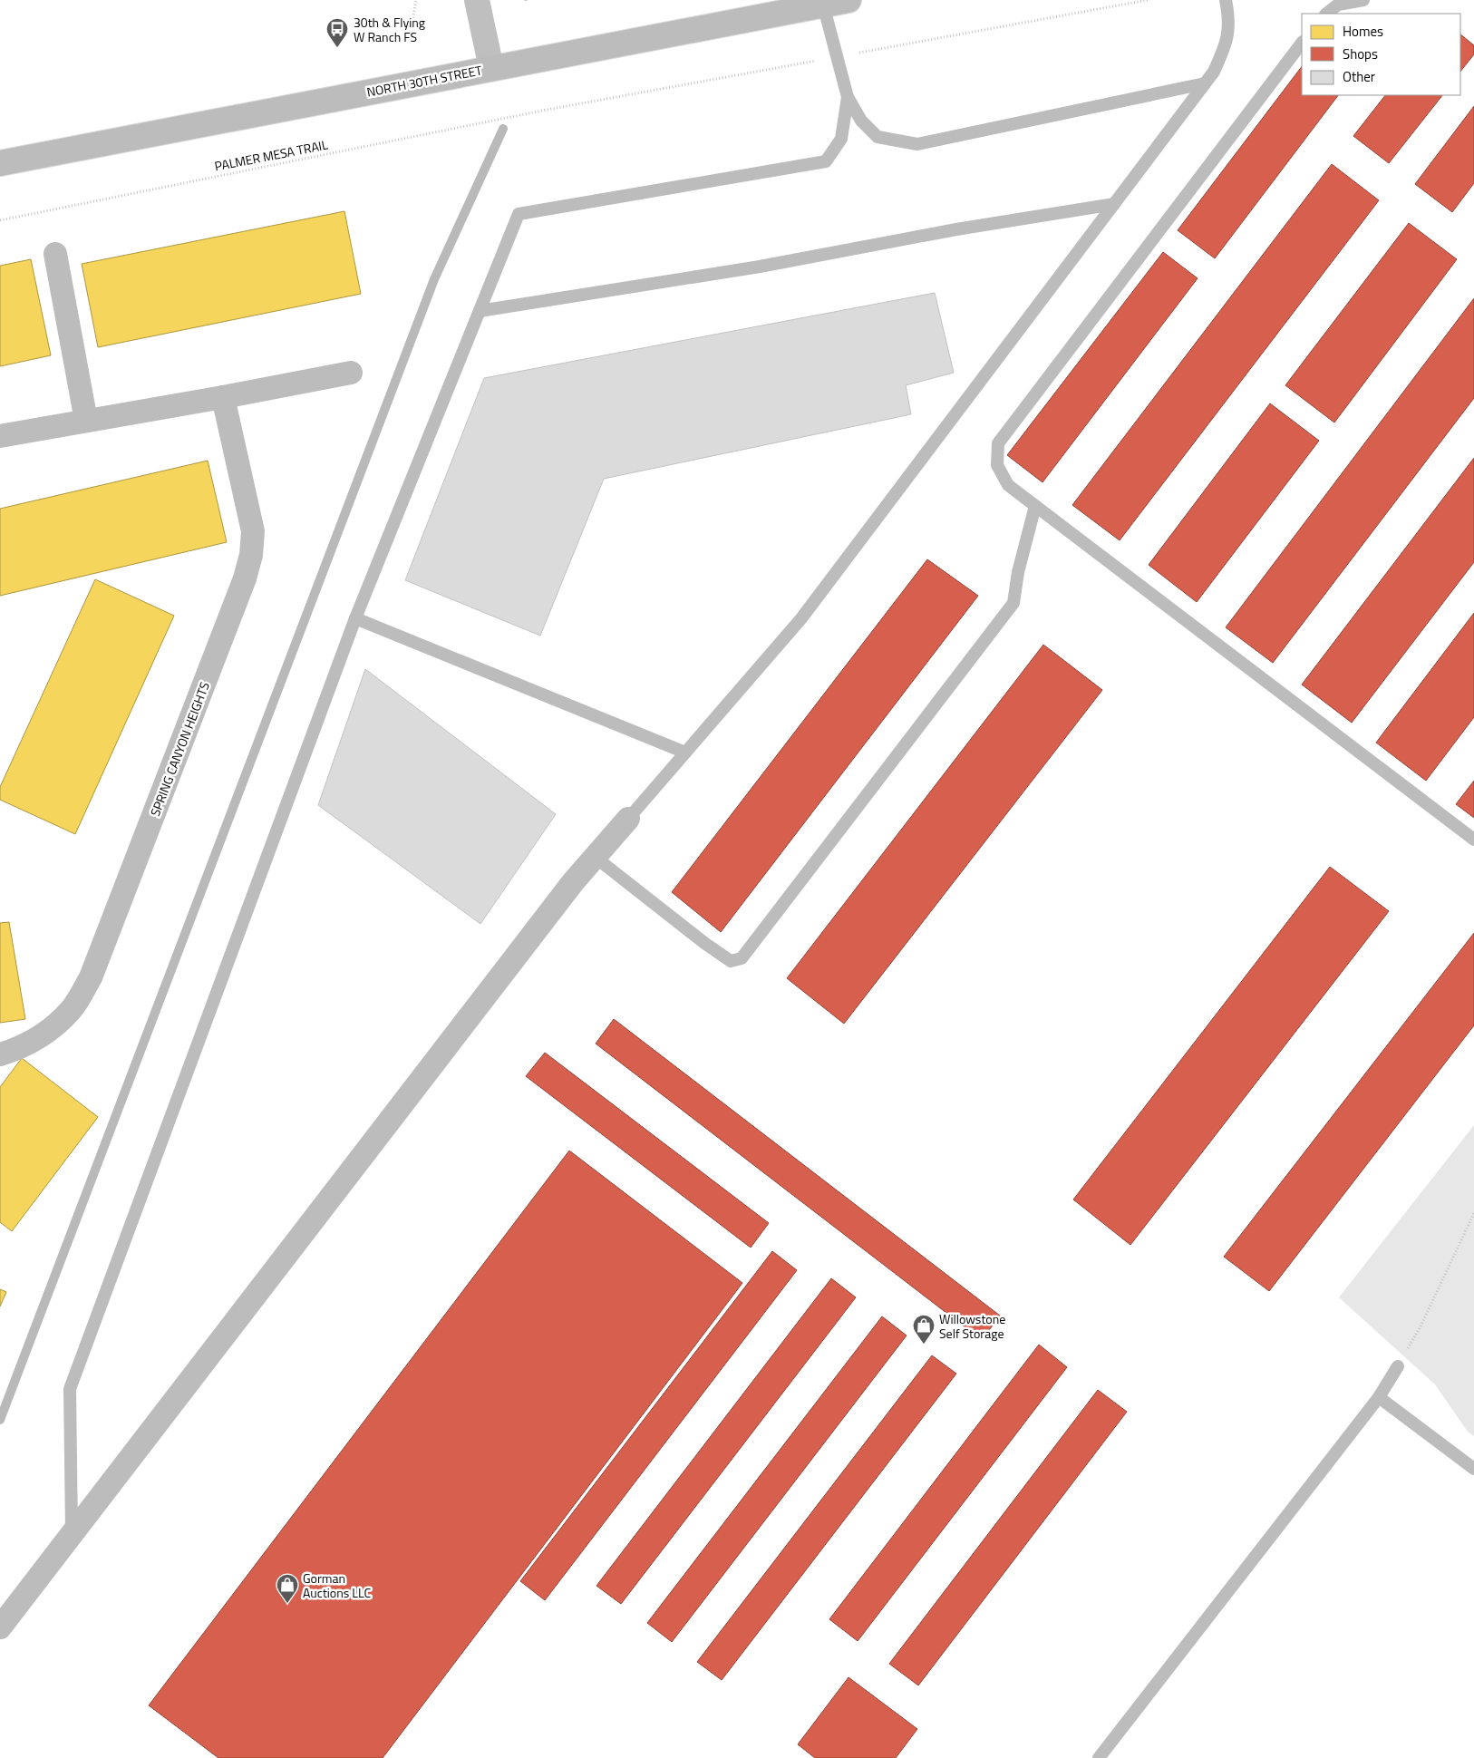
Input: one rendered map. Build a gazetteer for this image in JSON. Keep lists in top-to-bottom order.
{
  "streets": {
    "main road": ["NORTH 30TH STREET"],
    "street": ["SPRING CANYON HEIGHTS"],
    "path": ["PALMER MESA TRAIL"]
  },
  "places": {
    "bus stop": ["30th & Flying W Ranch FS"],
    "shop": ["Willowstone Self Storage", "Gorman Auctions LLC"]
  },
  "legend": ["Homes", "Shops", "Other"]
}
